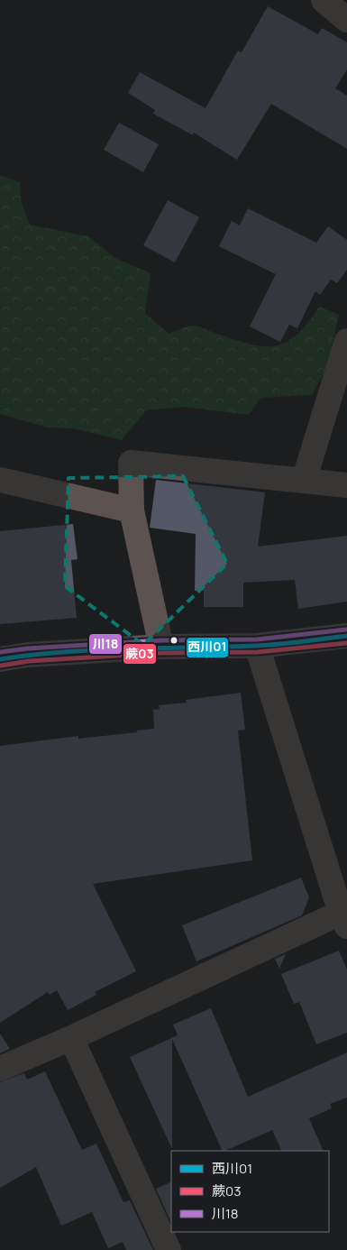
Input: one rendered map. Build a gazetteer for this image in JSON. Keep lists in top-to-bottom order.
{
  "lines": ["transit line 川18", "transit line 西川01", "transit line 蕨03"],
  "legend": ["西川01", "蕨03", "川18"]
}
